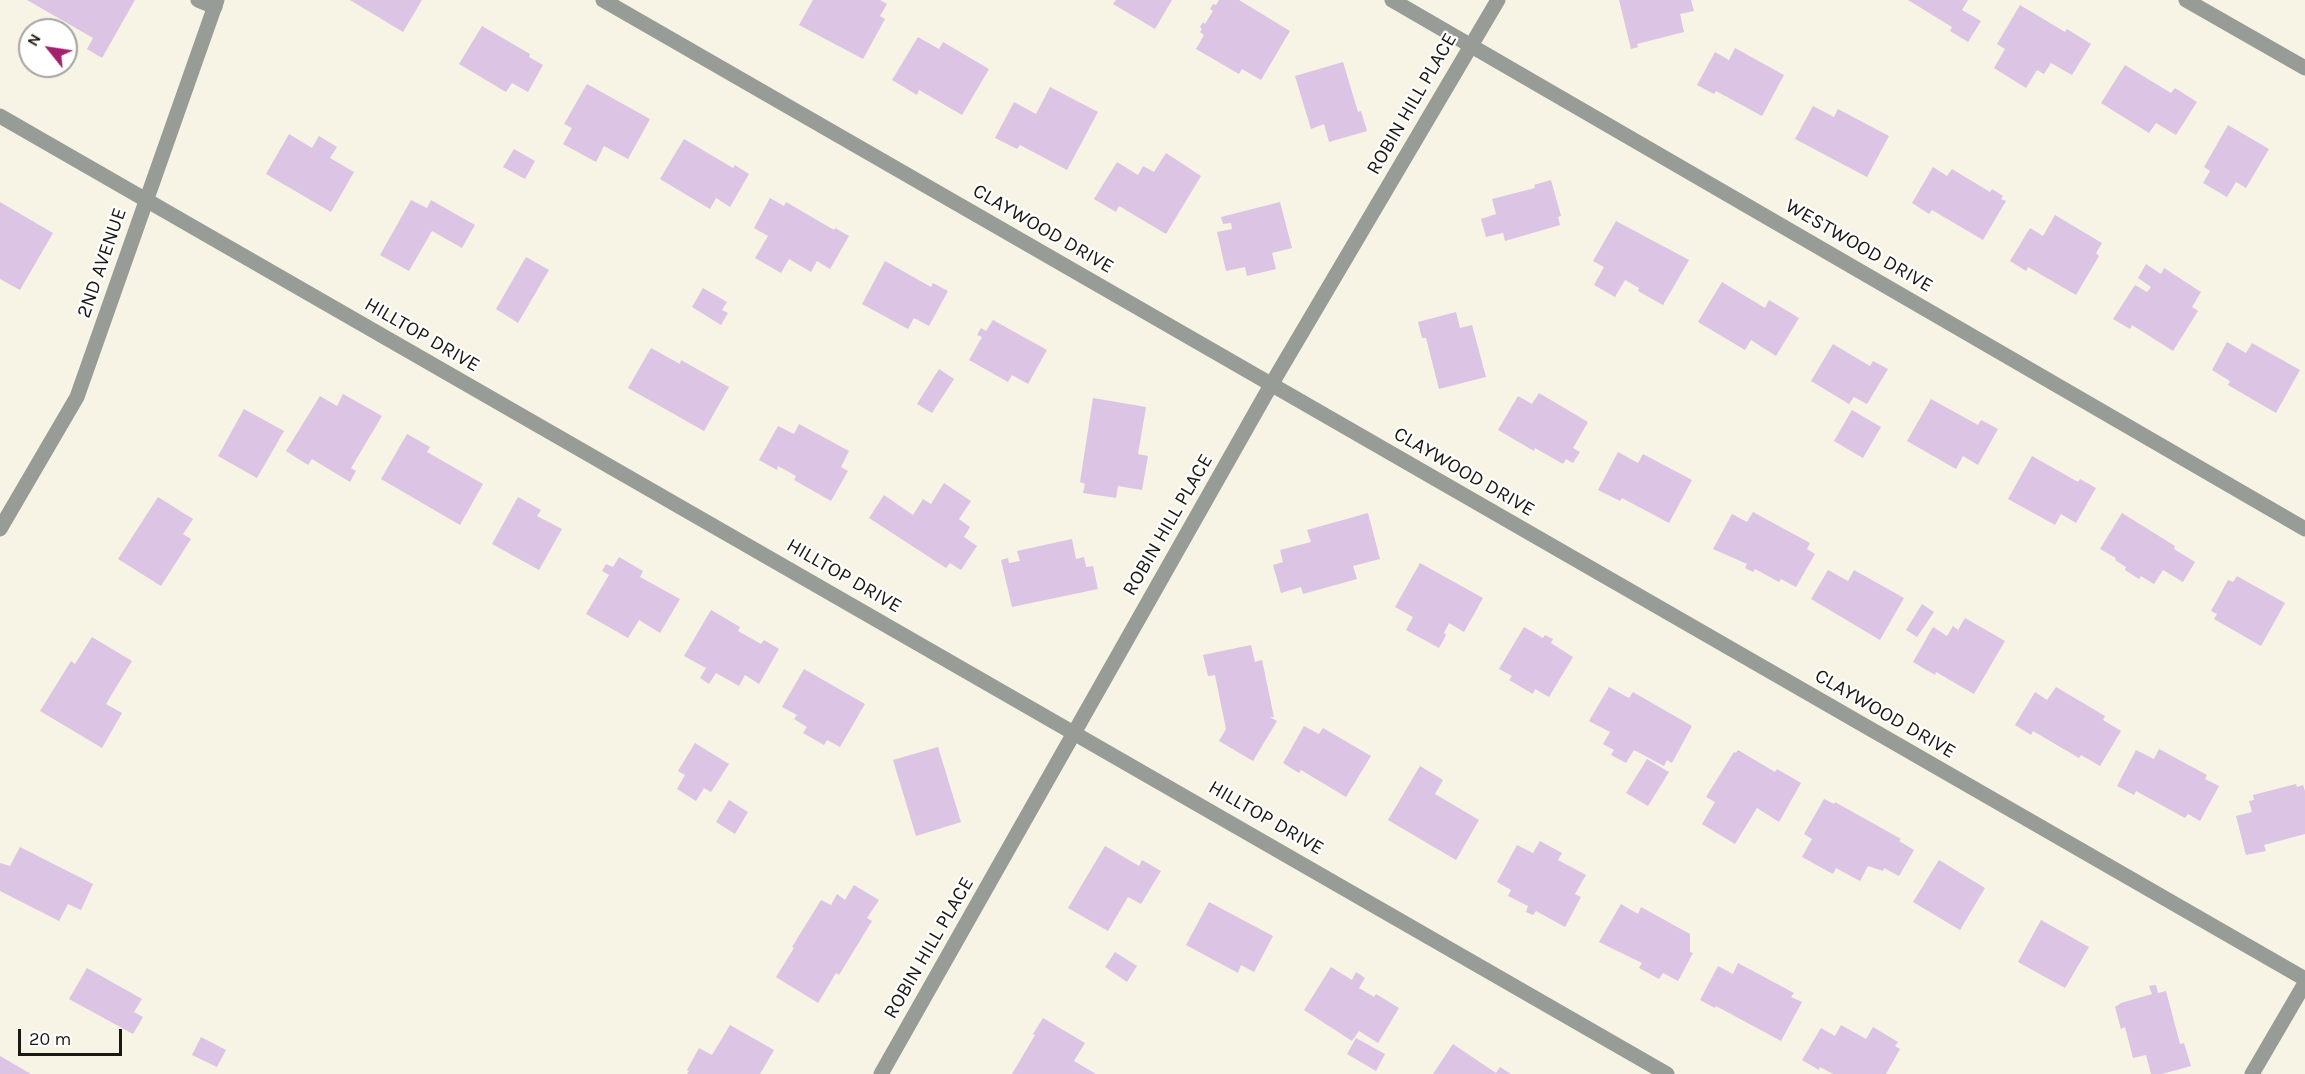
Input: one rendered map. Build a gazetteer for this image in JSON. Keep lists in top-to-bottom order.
{
  "streets": {
    "street": [
      "ROBIN HILL PLACE",
      "CLAYWOOD DRIVE",
      "WESTWOOD DRIVE",
      "2ND AVENUE",
      "HILLTOP DRIVE"
    ]
  },
  "crossings": [
    ["ROBIN HILL PLACE", "CLAYWOOD DRIVE"],
    ["ROBIN HILL PLACE", "WESTWOOD DRIVE"],
    ["ROBIN HILL PLACE", "HILLTOP DRIVE"],
    ["2ND AVENUE", "HILLTOP DRIVE"]
  ],
  "scale_bar": "20 m",
  "north": "top left"
}
